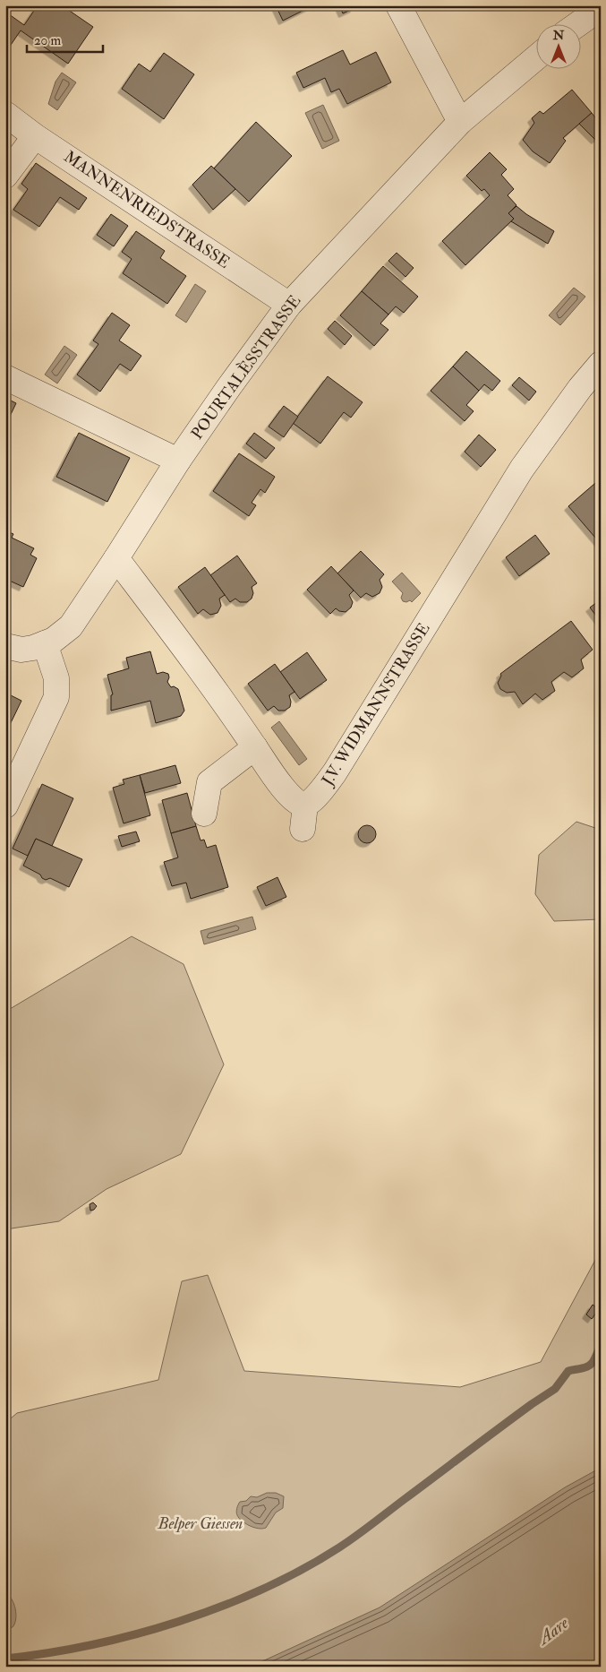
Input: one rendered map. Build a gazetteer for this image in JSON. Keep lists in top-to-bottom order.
{
  "streets": {
    "street": ["MANNENRIEDSTRASSE", "POURTALÈSSTRASSE", "J.V. WIDMANNSTRASSE"]
  },
  "crossings": [
    ["MANNENRIEDSTRASSE", "POURTALÈSSTRASSE"]
  ],
  "water": ["Aare"],
  "parks": ["Belper Giessen"],
  "scale_bar": "20 m",
  "north": "top"
}
